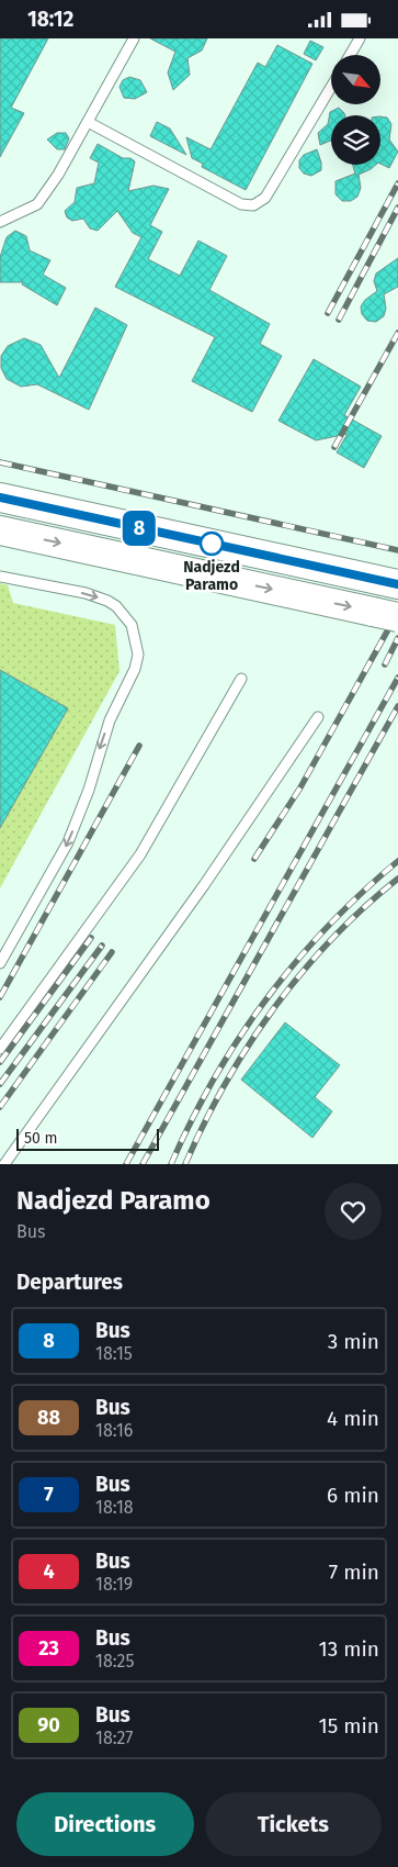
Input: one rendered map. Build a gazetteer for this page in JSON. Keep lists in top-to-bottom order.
{
  "places": ["Nadjezd Paramo"],
  "lines": ["bus line 8"],
  "scale_bar": "50 m",
  "north": "bottom right",
  "page": {
    "status": "18:12",
    "on_map": "8",
    "scale": "50 m",
    "heading": [
      ["Nadjezd Paramo", "Bus"],
      "Departures"
    ],
    "list": [
      {
        "mark": "8",
        "name": "Bus",
        "note": "18:15",
        "value": "3 min"
      },
      {
        "mark": "88",
        "name": "Bus",
        "note": "18:16",
        "value": "4 min"
      },
      {
        "mark": "7",
        "name": "Bus",
        "note": "18:18",
        "value": "6 min"
      },
      {
        "mark": "4",
        "name": "Bus",
        "note": "18:19",
        "value": "7 min"
      },
      {
        "mark": "23",
        "name": "Bus",
        "note": "18:25",
        "value": "13 min"
      },
      {
        "mark": "90",
        "name": "Bus",
        "note": "18:27",
        "value": "15 min"
      }
    ],
    "buttons": ["Directions", "Tickets"]
  }
}
